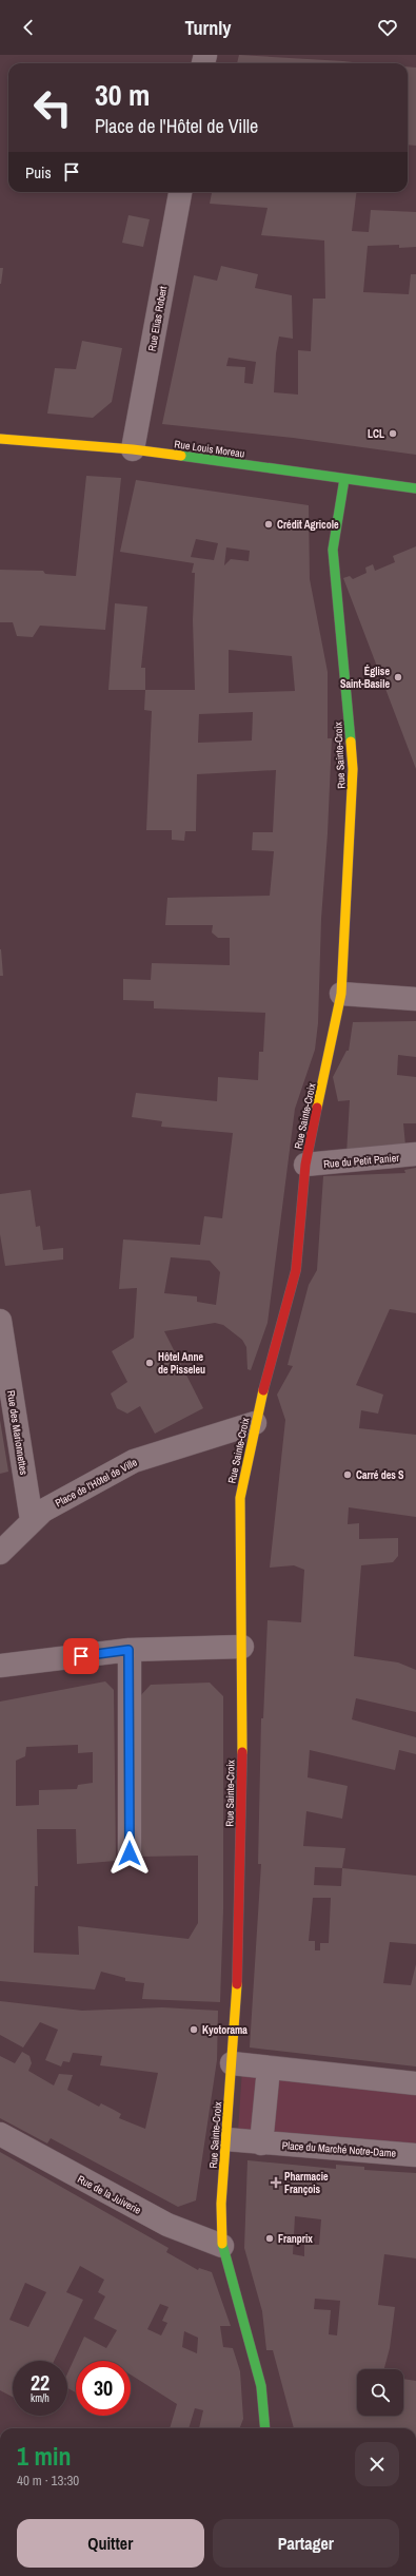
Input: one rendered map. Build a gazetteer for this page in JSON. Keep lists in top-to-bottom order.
{
  "streets": {
    "street": [
      "Rue Elias Robert",
      "Rue Louis Moreau",
      "Rue Sainte-Croix",
      "Rue du Petit Panier",
      "Rue des Marionnettes",
      "Place de l'Hôtel de Ville",
      "Place du Marché Notre-Dame",
      "Rue de la Juiverie"
    ]
  },
  "crossings": [
    ["Rue Elias Robert", "Rue Louis Moreau"],
    ["Rue Louis Moreau", "Rue Sainte-Croix"],
    ["Rue Sainte-Croix", "Rue du Petit Panier"],
    ["Rue Sainte-Croix", "Place de l'Hôtel de Ville"],
    ["Rue Sainte-Croix", "Place du Marché Notre-Dame"],
    ["Rue Sainte-Croix", "Rue de la Juiverie"],
    ["Rue des Marionnettes", "Place de l'Hôtel de Ville"]
  ],
  "places": {
    "other": [
      "LCL",
      "Crédit Agricole",
      "Église Saint-Basile",
      "Hôtel Anne de Pisseleu",
      "Carré des S",
      "Kyotorama",
      "Franprix"
    ],
    "health": ["Pharmacie François"]
  },
  "page": {
    "header": "Turnly",
    "turn": ["30 m", "Place de l'Hôtel de Ville"],
    "then": "Puis",
    "speed": "22 km/h",
    "limit": "30",
    "heading": ["1 min", "40 m · 13:30"],
    "buttons": ["Quitter", "Partager"]
  }
}
